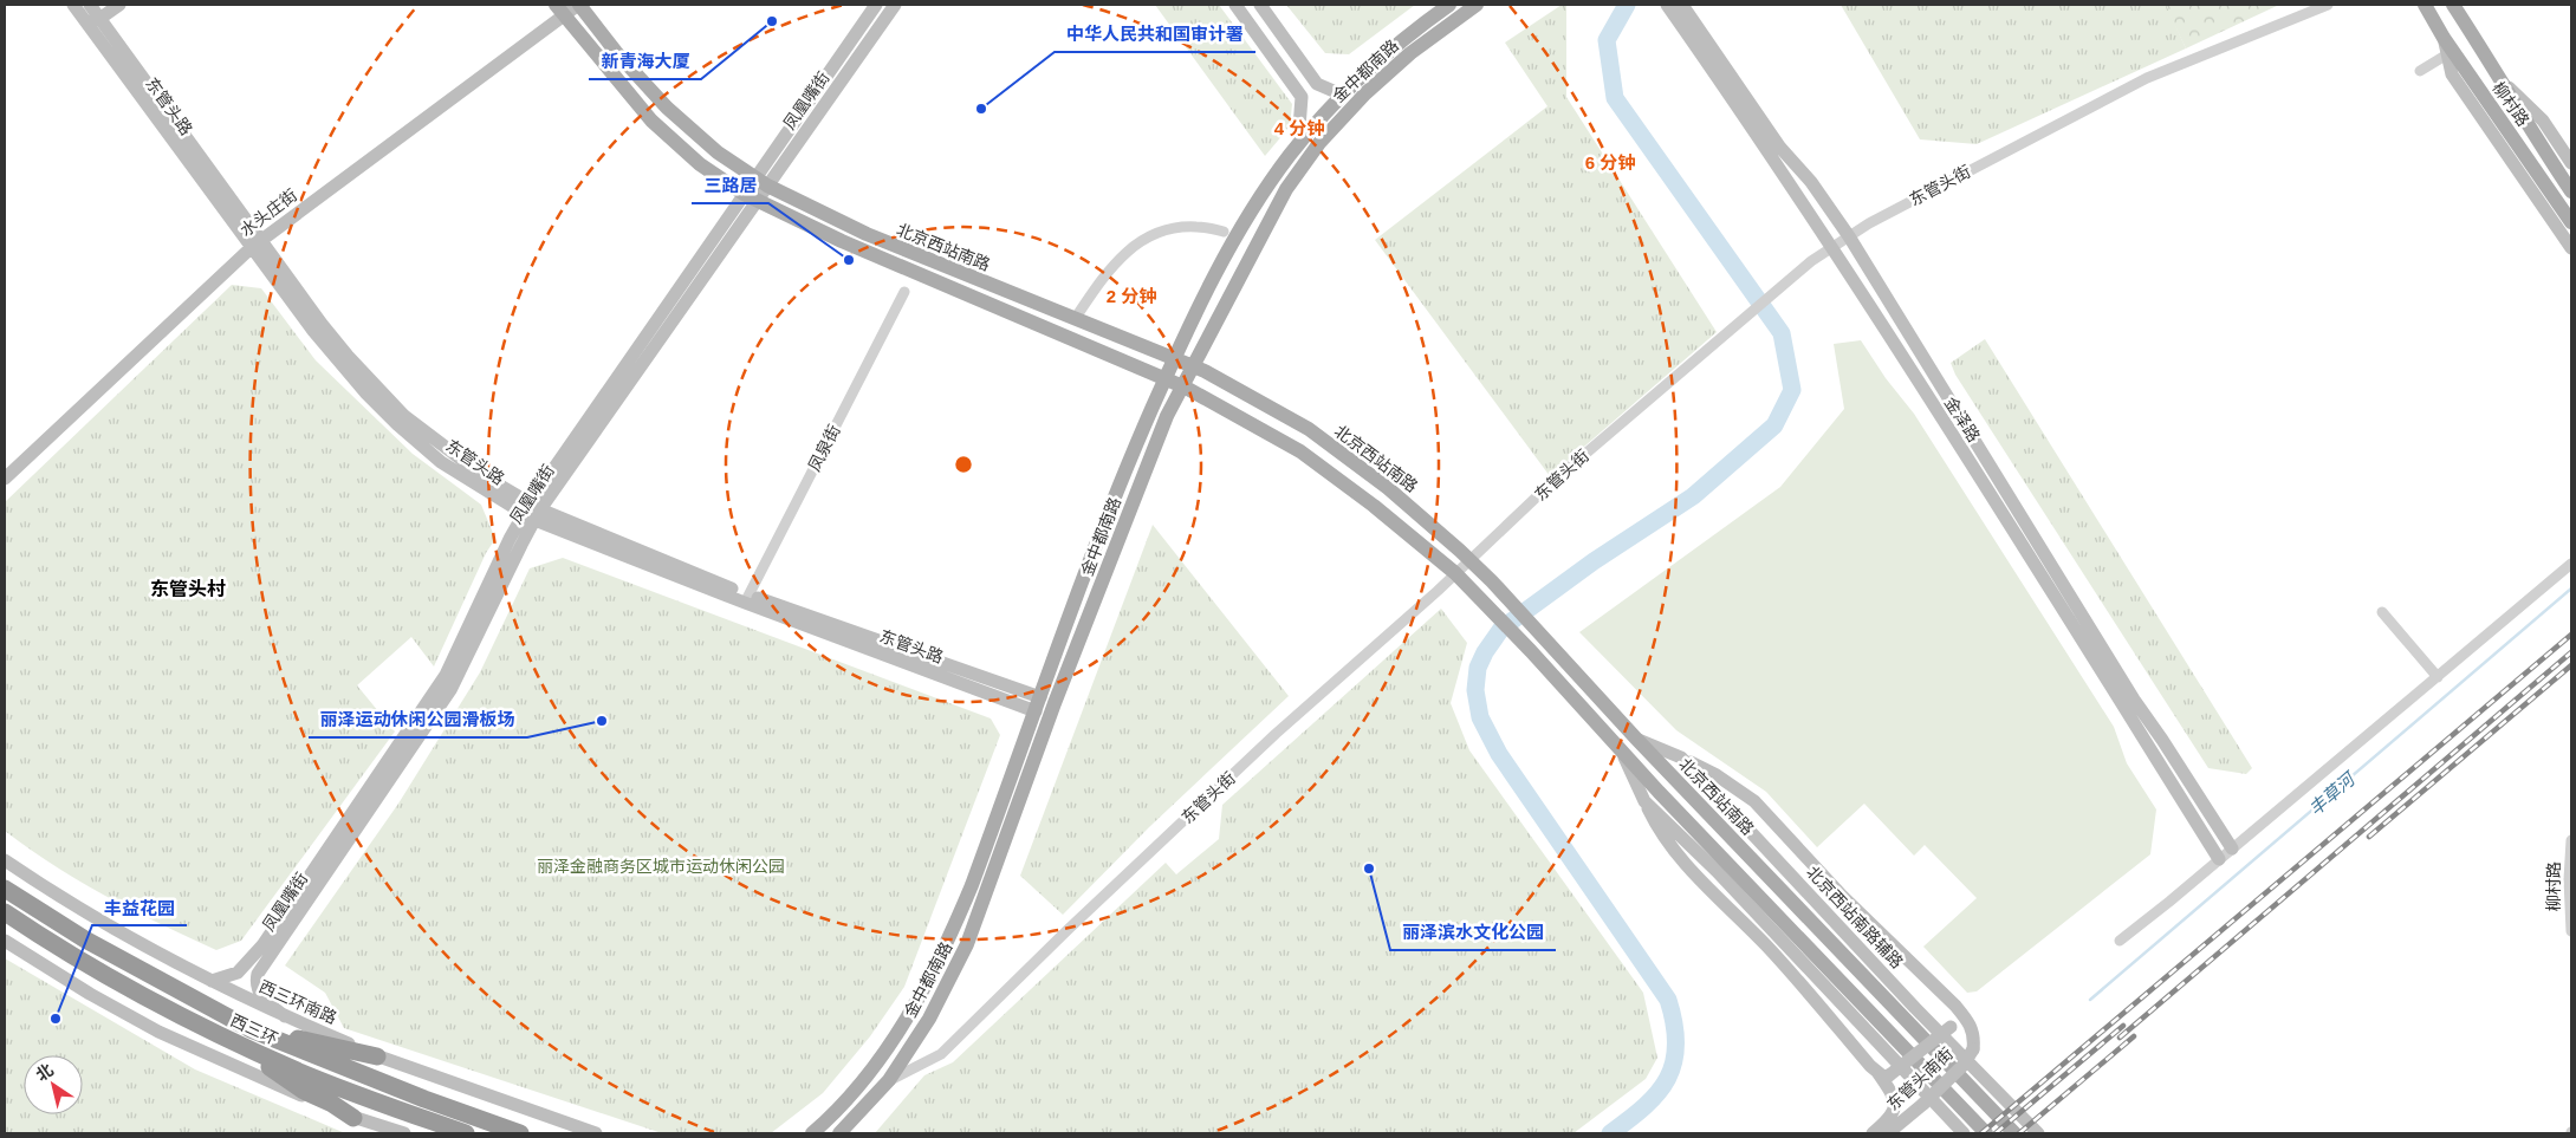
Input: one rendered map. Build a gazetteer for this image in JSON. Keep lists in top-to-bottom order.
{
  "streets": {
    "highway": ["西三环"],
    "main road": ["金中都南路", "柳村路", "北京西站南路"],
    "street": [
      "凤凰嘴街",
      "东管头路",
      "东管头街",
      "水头庄街",
      "金泽路",
      "凤泉街",
      "北京西站南路辅路",
      "西三环南路",
      "东管头南街"
    ]
  },
  "crossings": [
    ["金中都南路", "东管头路"],
    ["金中都南路", "东管头街"],
    ["金中都南路", "北京西站南路"],
    ["凤凰嘴街", "东管头路"],
    ["凤凰嘴街", "北京西站南路"],
    ["凤凰嘴街", "西三环南路"],
    ["东管头路", "水头庄街"],
    ["东管头路", "凤泉街"],
    ["东管头街", "北京西站南路"],
    ["东管头街", "金泽路"],
    ["水头庄街", "北京西站南路"],
    ["北京西站南路", "北京西站南路辅路"]
  ],
  "districts": ["东管头村"],
  "water": ["丰草河"],
  "parks": ["丽泽金融商务区城市运动休闲公园"],
  "places": [
    "新青海大厦",
    "中华人民共和国审计署",
    "三路居",
    "丽泽运动休闲公园滑板场",
    "丽泽滨水文化公园",
    "丰益花园"
  ],
  "north": "top left",
  "rings": ["4 分钟", "6 分钟", "2 分钟"]
}
